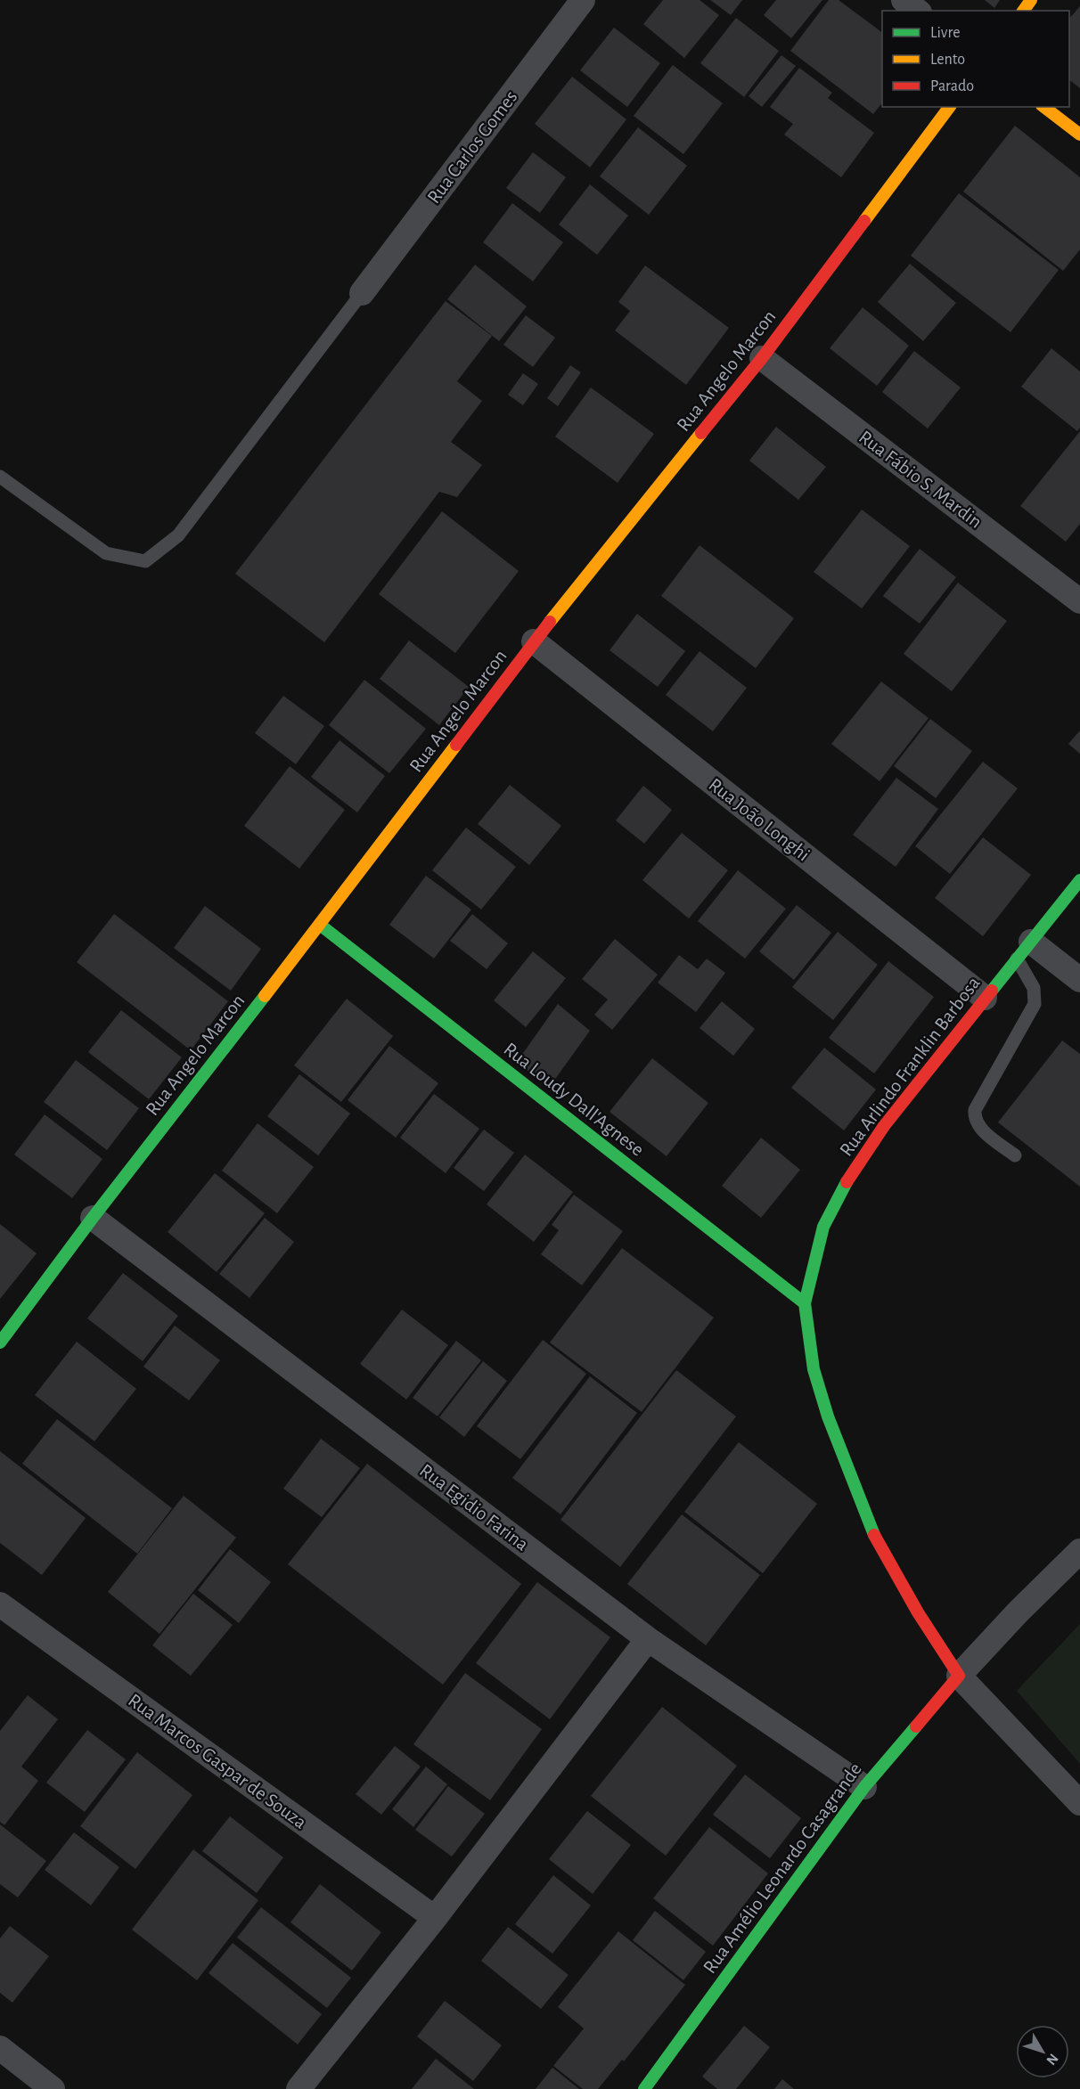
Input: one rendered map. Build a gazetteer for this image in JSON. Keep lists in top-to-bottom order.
{
  "streets": {
    "street": [
      "Rua Carlos Gomes",
      "Rua Angelo Marcon",
      "Rua Fábio S. Mardin",
      "Rua João Longhi",
      "Rua Arlindo Franklin Barbosa",
      "Rua Loudy Dall'Agnese",
      "Rua Egidio Farina",
      "Rua Marcos Gaspar de Souza",
      "Rua Amélio Leonardo Casagrande"
    ]
  },
  "crossings": [
    ["Rua Angelo Marcon", "Rua Fábio S. Mardin"],
    ["Rua Angelo Marcon", "Rua João Longhi"],
    ["Rua Angelo Marcon", "Rua Loudy Dall'Agnese"],
    ["Rua Angelo Marcon", "Rua Egidio Farina"],
    ["Rua João Longhi", "Rua Arlindo Franklin Barbosa"],
    ["Rua Arlindo Franklin Barbosa", "Rua Loudy Dall'Agnese"],
    ["Rua Arlindo Franklin Barbosa", "Rua Amélio Leonardo Casagrande"],
    ["Rua Egidio Farina", "Rua Amélio Leonardo Casagrande"]
  ],
  "legend": ["Livre", "Lento", "Parado"],
  "north": "bottom right"
}
